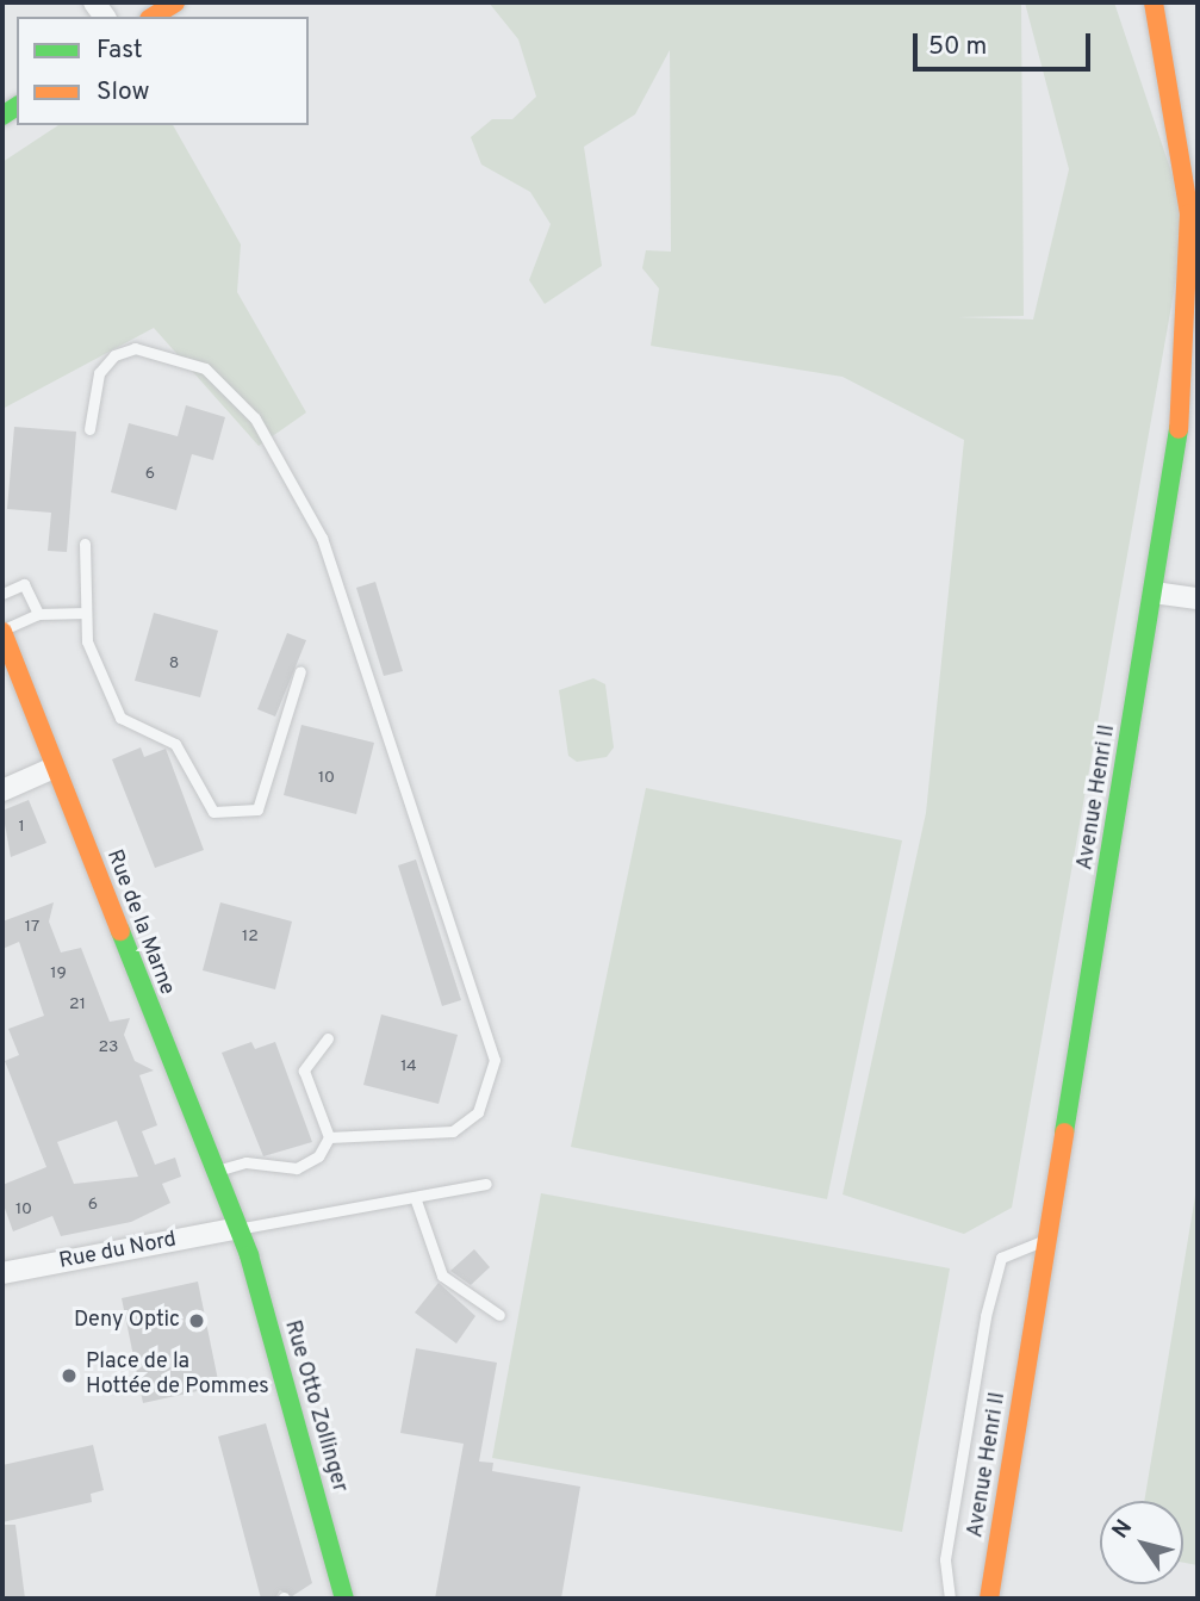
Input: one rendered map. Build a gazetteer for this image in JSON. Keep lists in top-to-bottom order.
{
  "streets": {
    "main road": ["Avenue Henri II", "Rue de la Marne", "Rue Otto Zollinger"],
    "street": ["Rue du Nord"]
  },
  "crossings": [
    ["Rue de la Marne", "Rue du Nord"],
    ["Rue de la Marne", "Rue Otto Zollinger"],
    ["Rue du Nord", "Rue Otto Zollinger"]
  ],
  "places": ["Deny Optic", "Place de la Hottée de Pommes"],
  "house_numbers": [
    "6",
    "8",
    "10",
    "1",
    "17",
    "12",
    "19",
    "21",
    "23",
    "14",
    "6",
    "10"
  ],
  "legend": ["Fast", "Slow"],
  "scale_bar": "50 m",
  "north": "top left"
}
